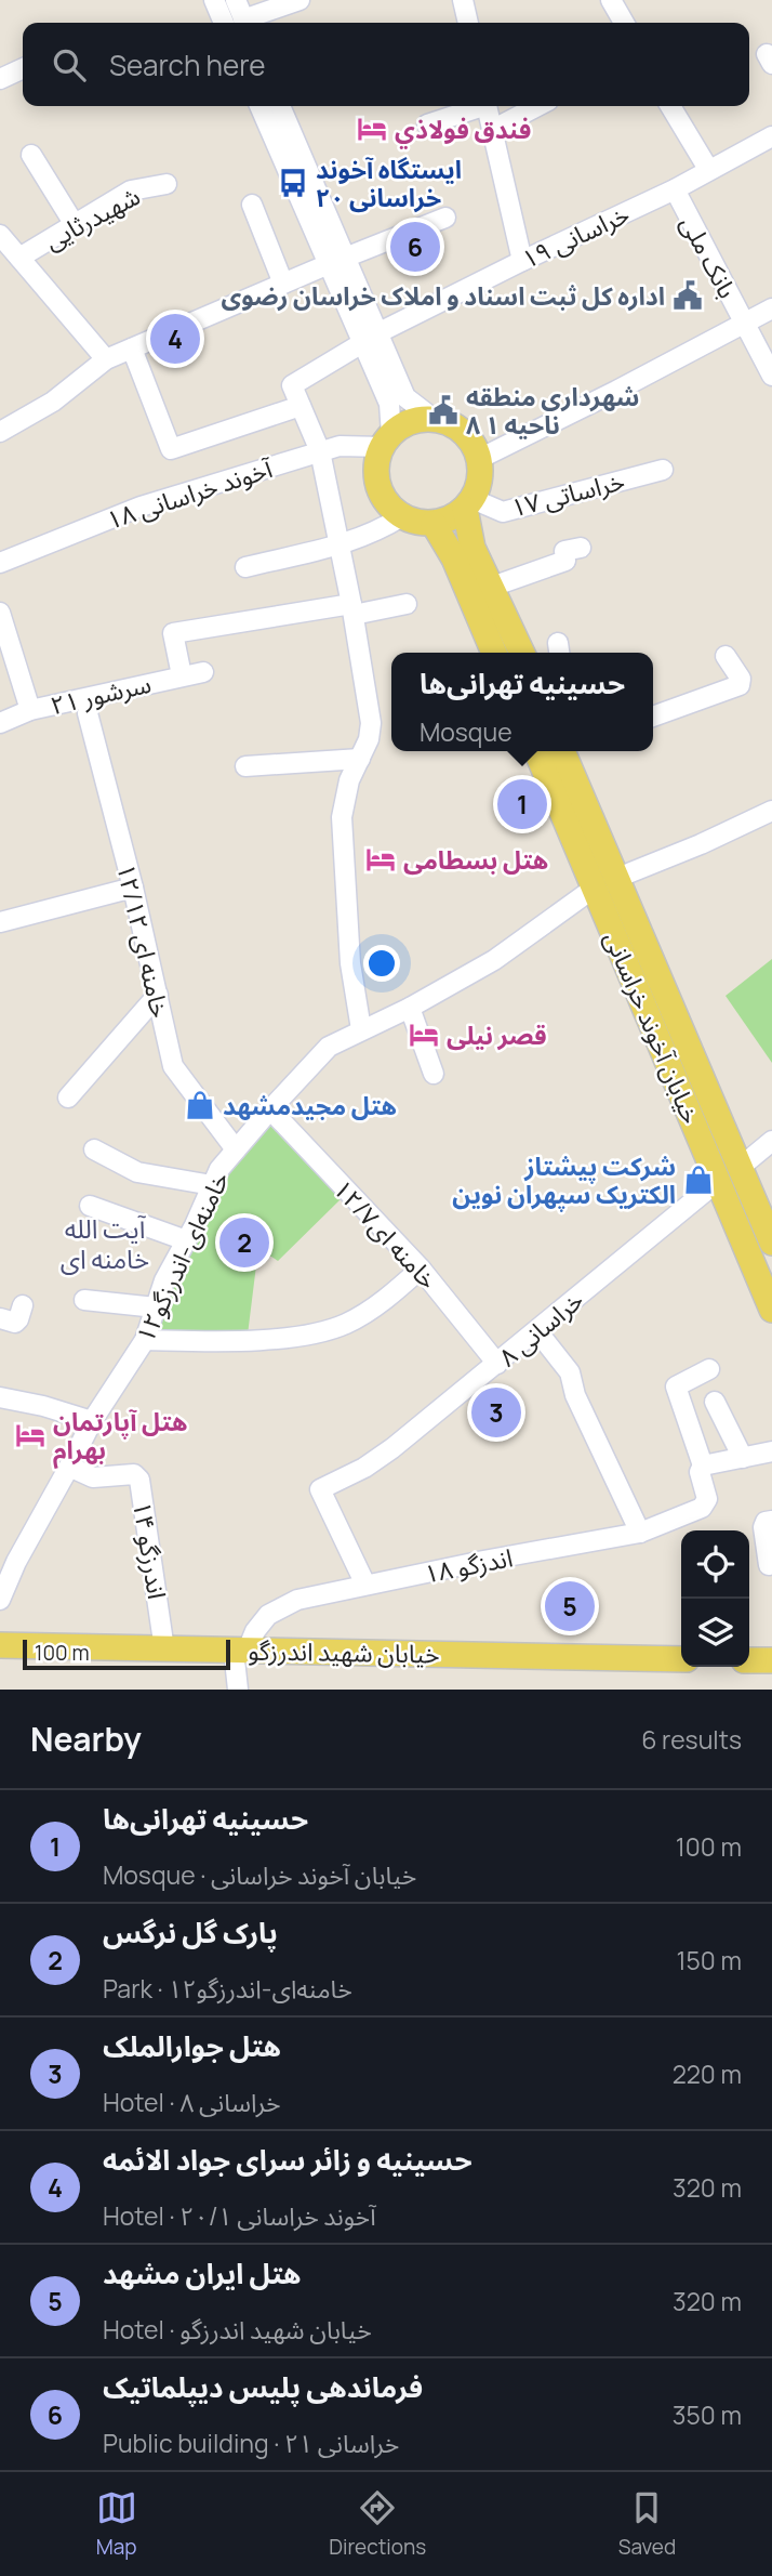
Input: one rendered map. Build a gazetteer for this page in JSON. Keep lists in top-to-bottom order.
{
  "streets": {
    "main road": ["خیابان آخوند خراسانی", "خیابان شهید اندرزگو"],
    "street": [
      "شهیدرثایی",
      "خراسانی ۱۹",
      "بانک ملی",
      "آخوند خراسانی ۱۸",
      "خراساتی ۱۷",
      "سرشور ۲۱",
      "خامنه ای ۱۲/۱۲",
      "خامنه ای۱۲/۷",
      "خامنه‌ای-اندرزگو۱۲",
      "خراسانی ۸",
      "اندرزگو ۱۴",
      "اندزگو ۱۸"
    ]
  },
  "crossings": [
    ["خراسانی ۱۹", "بانک ملی"],
    ["آخوند خراسانی ۱۸", "خراساتی ۱۷"],
    ["خامنه ای ۱۲/۱۲", "خامنه‌ای-اندرزگو۱۲"],
    ["خیابان آخوند خراسانی", "خامنه‌ای-اندرزگو۱۲"],
    ["خیابان آخوند خراسانی", "خراسانی ۸"],
    ["خامنه ای۱۲/۷", "خامنه‌ای-اندرزگو۱۲"],
    ["خامنه ای۱۲/۷", "خراسانی ۸"],
    ["خامنه‌ای-اندرزگو۱۲", "اندرزگو ۱۴"],
    ["خراسانی ۸", "اندزگو ۱۸"],
    ["اندرزگو ۱۴", "خیابان شهید اندرزگو"],
    ["اندزگو ۱۸", "خیابان شهید اندرزگو"]
  ],
  "districts": ["آیت الله خامنه ای"],
  "places": {
    "hotel": [
      "فندق فولاذي",
      "هتل بسطامی",
      "قصر نیلی",
      "هتل آپارتمان بهرام"
    ],
    "bus stop": ["ایستگاه آخوند خراسانی ۲۰"],
    "public building": ["اداره کل ثبت اسناد و املاک خراسان رضوی", "شهرداری منطقه ۸ ناحیه ۱"],
    "shop": ["هتل مجيدمشهد", "شرکت پیشتاز الکتریک سپهران نوین"]
  },
  "scale_bar": "100 m",
  "page": {
    "search": "Search here",
    "pins": [
      "6",
      "4",
      "1",
      "2",
      "3",
      "5"
    ],
    "popup": ["حسینیه تهرانی‌ها", "Mosque"],
    "scale": "100 m",
    "heading": ["Nearby", "6 results"],
    "list": [
      {
        "mark": "1",
        "name": "حسینیه تهرانی‌ها",
        "note": "Mosque · خیابان آخوند خراسانی",
        "value": "100 m"
      },
      {
        "mark": "2",
        "name": "پارک گل نرگس",
        "note": "Park · خامنه‌ای-اندرزگو۱۲",
        "value": "150 m"
      },
      {
        "mark": "3",
        "name": "هتل جوارالملک",
        "note": "Hotel · خراسانی ۸",
        "value": "220 m"
      },
      {
        "mark": "4",
        "name": "حسینیه و زائر سرای جواد الائمه",
        "note": "Hotel · آخوند خراسانی ۲۰/۱",
        "value": "320 m"
      },
      {
        "mark": "5",
        "name": "هتل ایران مشهد",
        "note": "Hotel · خیابان شهید اندرزگو",
        "value": "320 m"
      },
      {
        "mark": "6",
        "name": "فرماندهی پلیس دیپلماتیک",
        "note": "Public building · خراسانی ۲۱",
        "value": "350 m"
      }
    ],
    "nav": ["Map", "Directions", "Saved"]
  }
}
